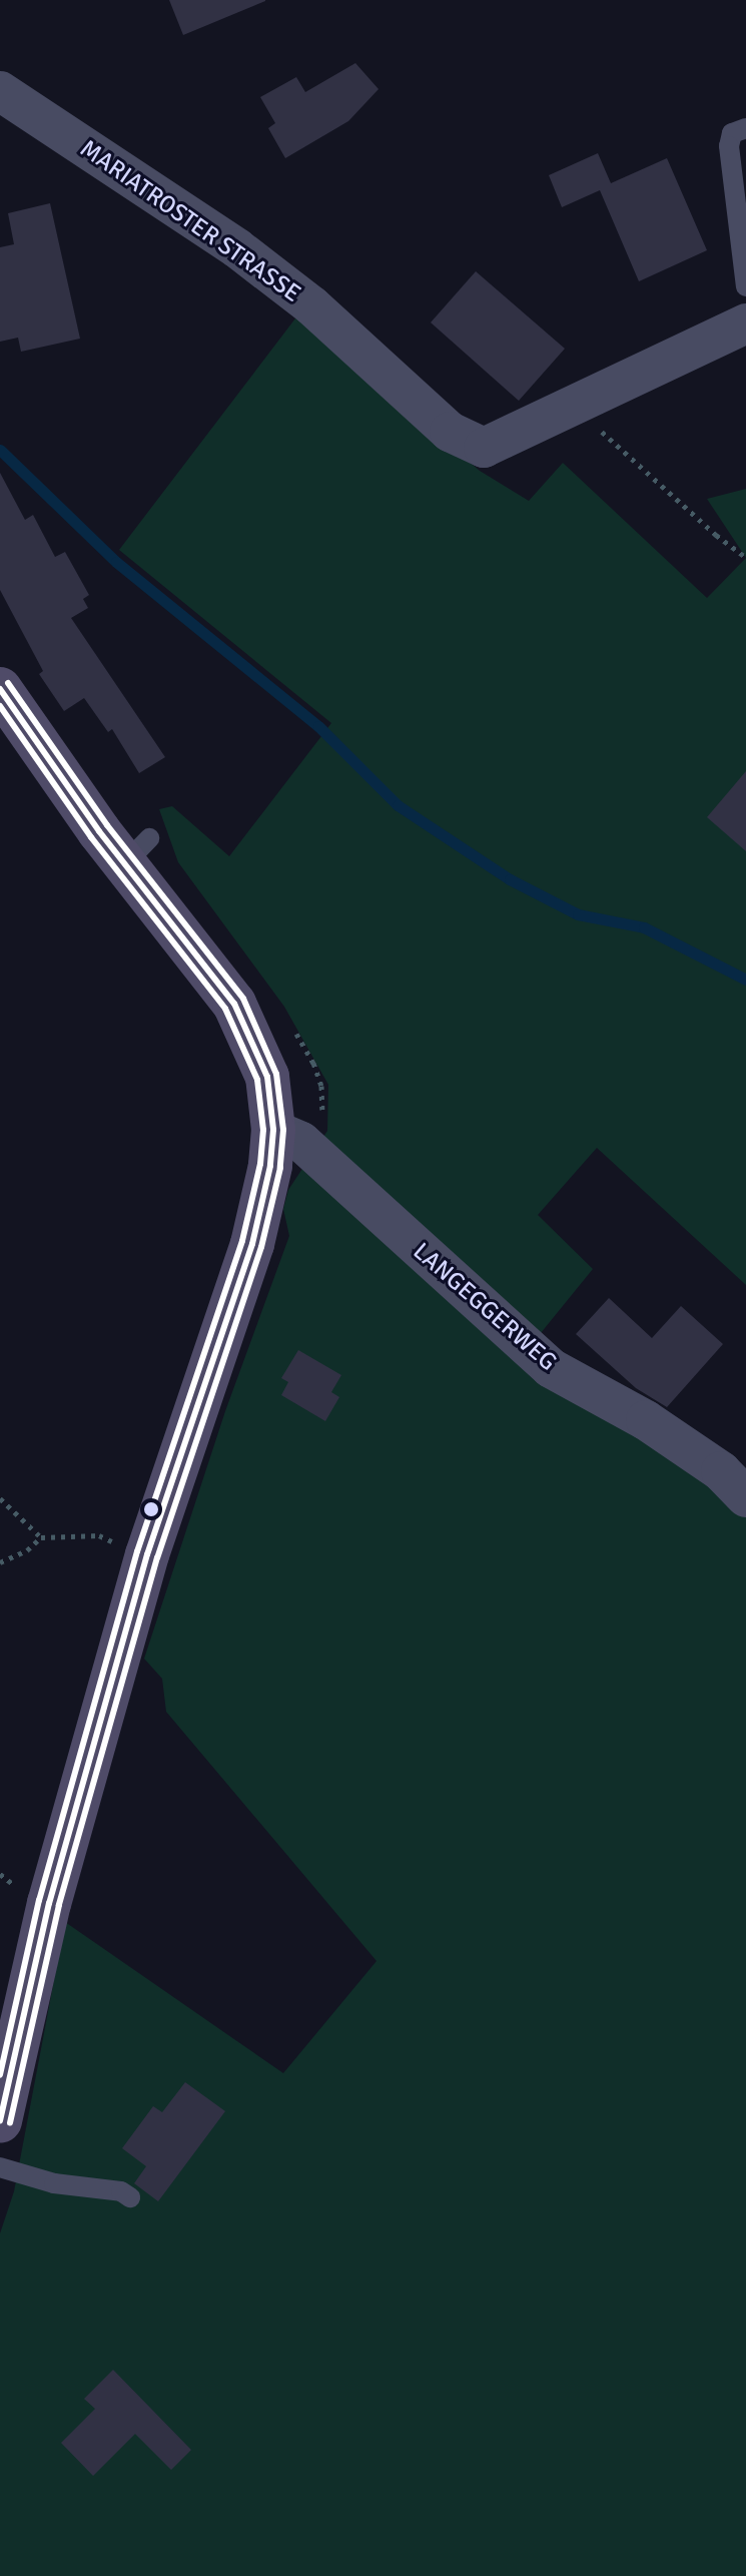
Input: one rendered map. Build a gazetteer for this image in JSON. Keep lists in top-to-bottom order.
{
  "streets": {
    "street": ["MARIATROSTER STRASSE", "LANGEGGERWEG"]
  }
}
